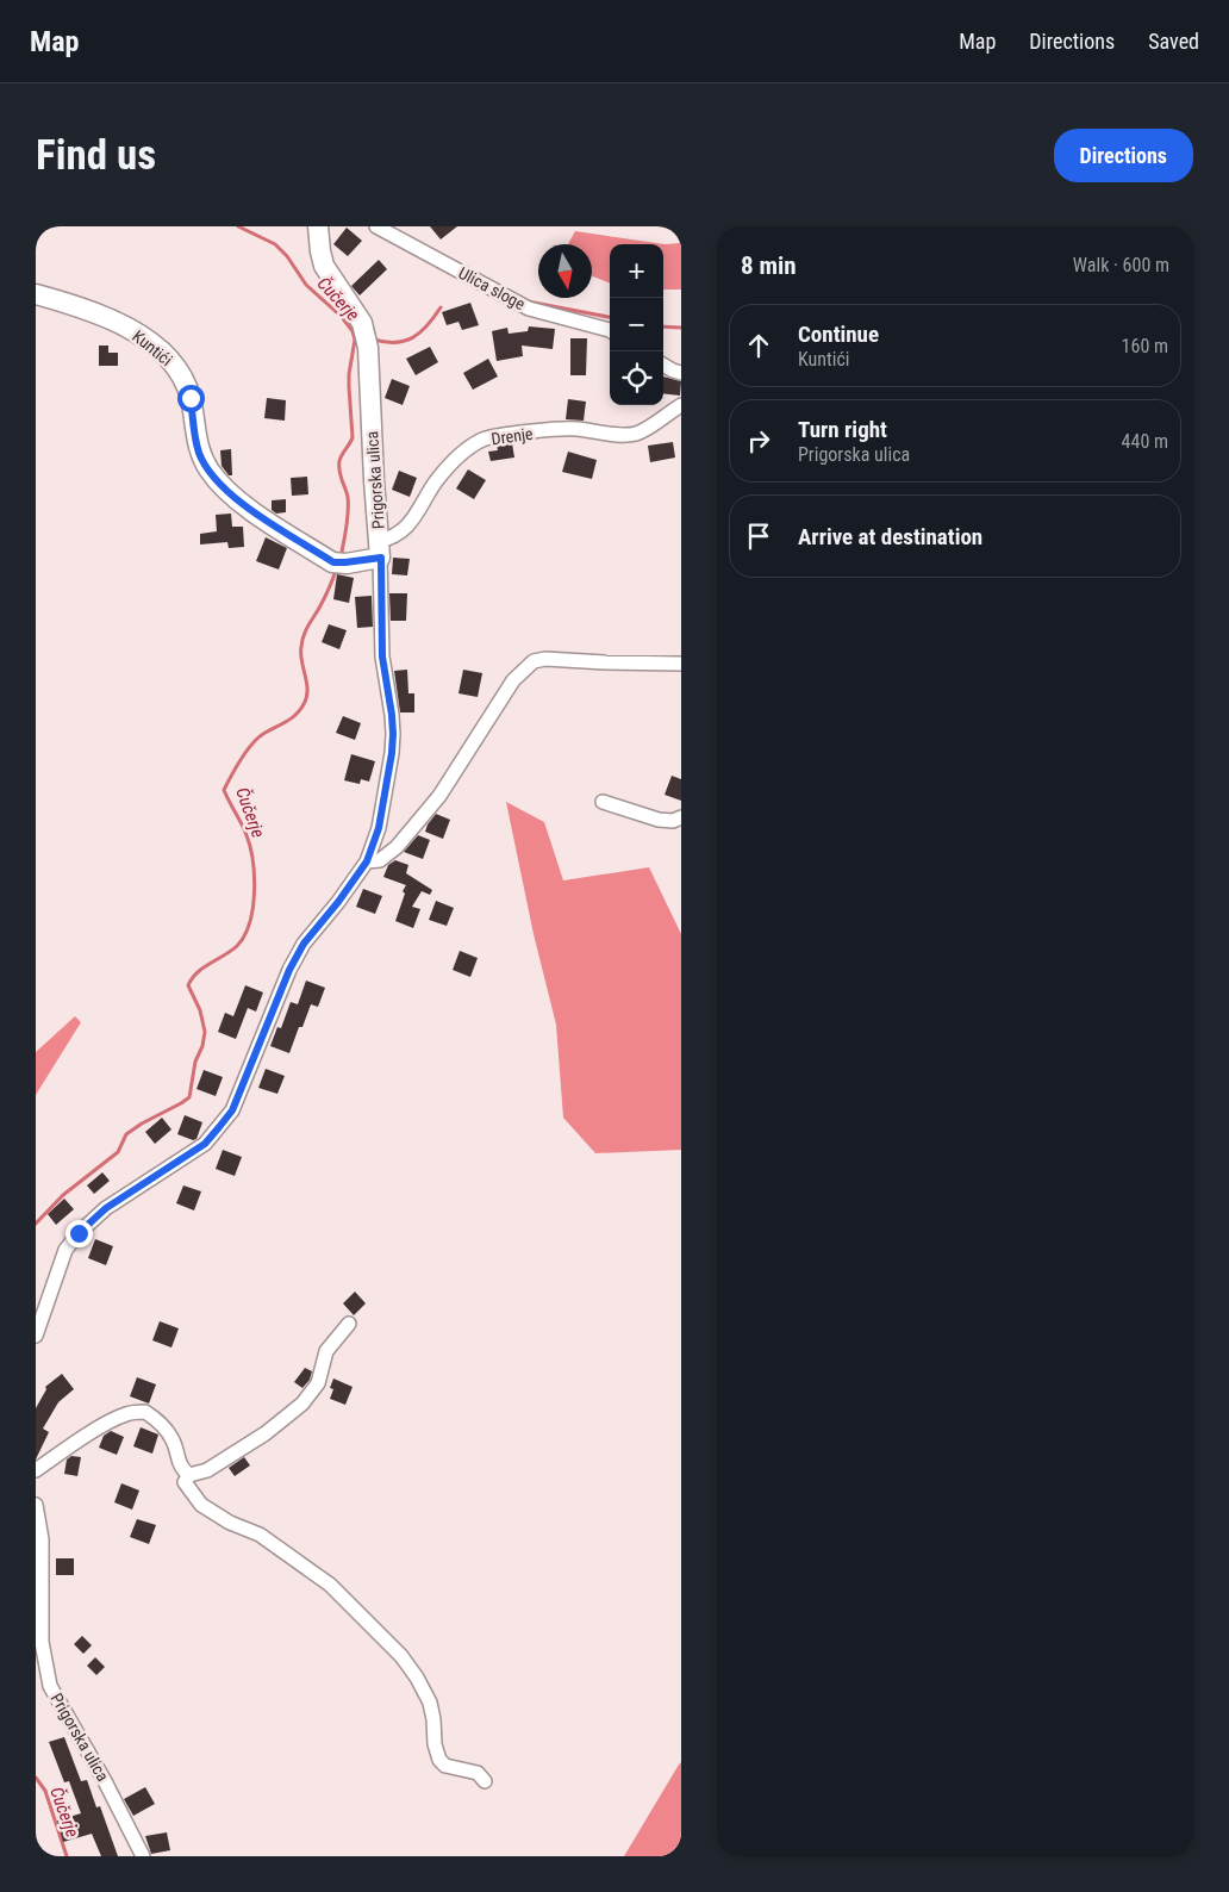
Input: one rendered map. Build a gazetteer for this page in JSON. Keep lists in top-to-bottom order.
{
  "streets": {
    "street": [
      "Ulica sloge",
      "Kuntići",
      "Drenje",
      "Prigorska ulica"
    ]
  },
  "crossings": [
    ["Kuntići", "Drenje"],
    ["Kuntići", "Prigorska ulica"],
    ["Drenje", "Prigorska ulica"]
  ],
  "water": ["Čučerje"],
  "north": "bottom",
  "page": {
    "header": "Map",
    "nav": ["Map", "Directions", "Saved"],
    "buttons": "Directions",
    "title": "Find us",
    "heading": ["8 min", "Walk · 600 m"],
    "map_buttons": ["+", "−"],
    "list": [
      ["Continue", "Kuntići", "160 m"],
      ["Turn right", "Prigorska ulica", "440 m"],
      "Arrive at destination"
    ]
  }
}
